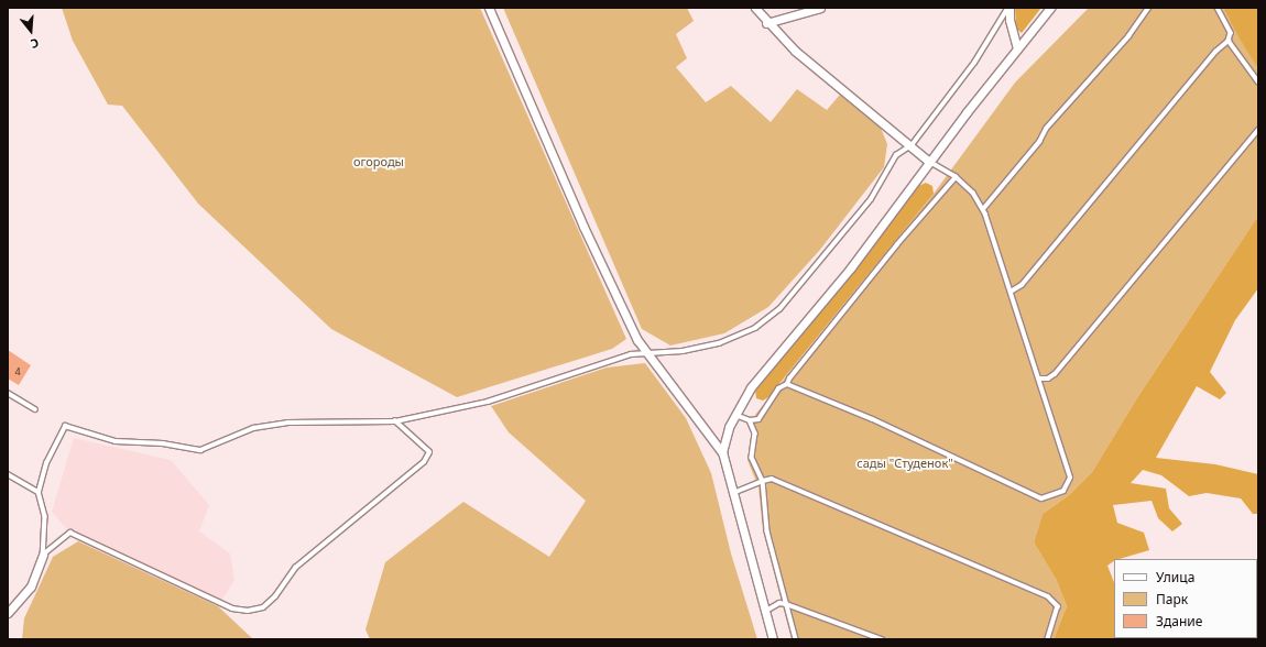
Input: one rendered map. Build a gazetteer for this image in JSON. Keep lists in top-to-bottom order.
{
  "parks": ["огороды", "сады \"Студенок\""],
  "house_numbers": ["4"],
  "legend": ["Улица", "Парк", "Здание"],
  "north": "bottom"
}
